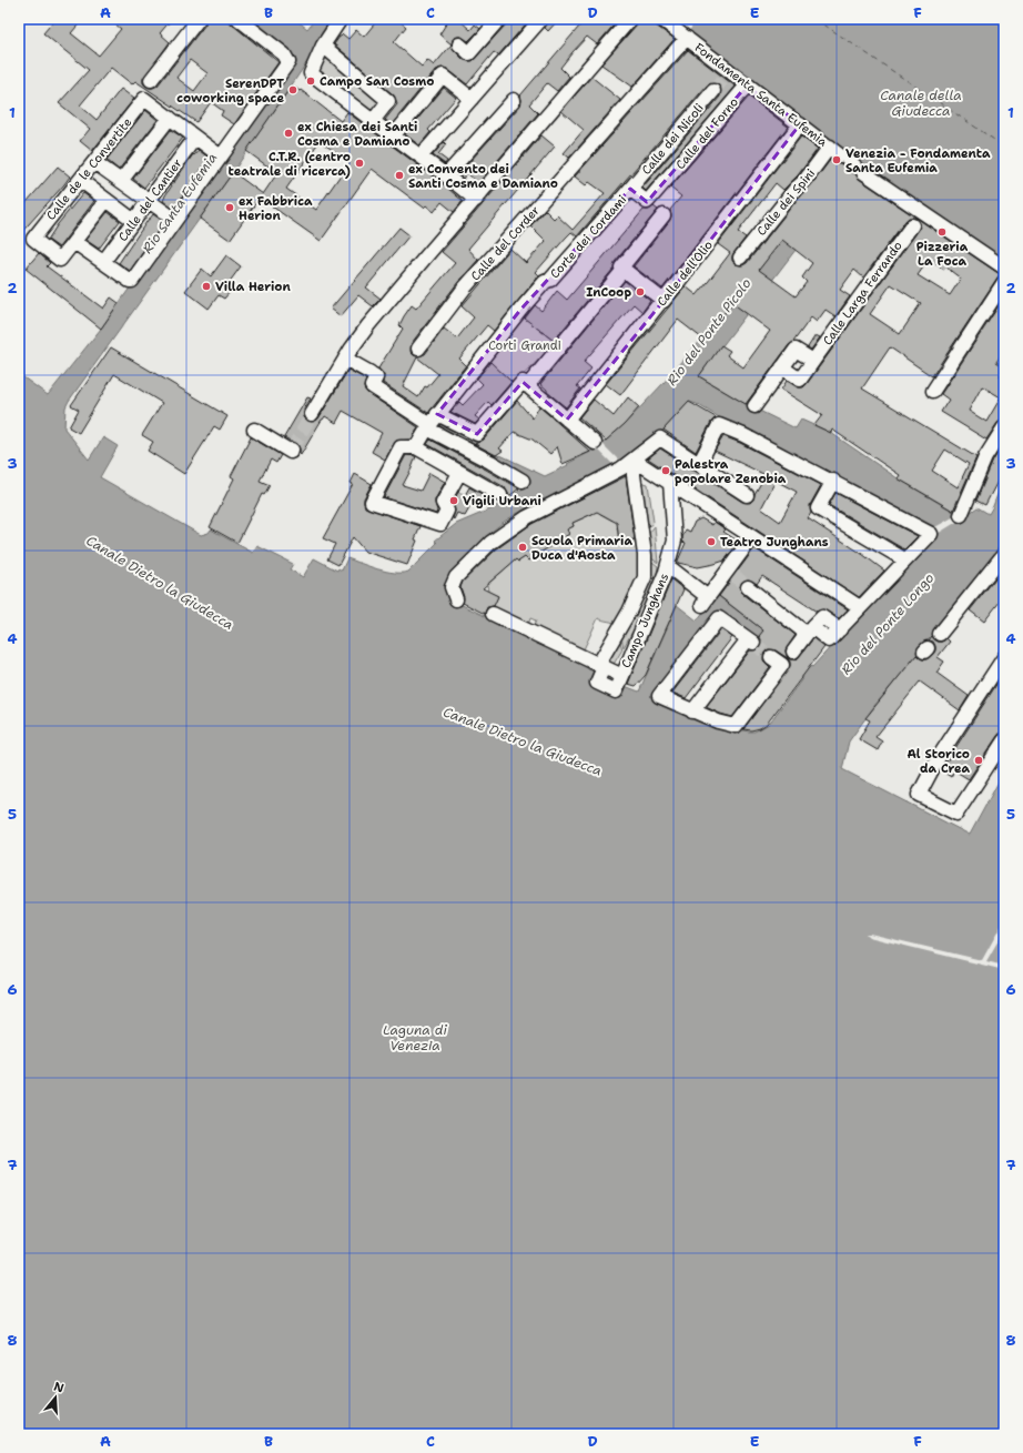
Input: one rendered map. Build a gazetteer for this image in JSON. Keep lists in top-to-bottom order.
{
  "streets": {
    "street": [
      "Fondamenta Santa Eufemia",
      "Calle del Forno",
      "Calle dei Nicoli",
      "Calle de le Convertite",
      "Calle del Cantier",
      "Calle dei Spini",
      "Corte dei Cordami",
      "Calle del Corder",
      "Calle dell'Olio",
      "Calle Larga Ferrando",
      "Campo Junghans"
    ]
  },
  "crossings": [
    ["Fondamenta Santa Eufemia", "Calle del Forno"],
    ["Fondamenta Santa Eufemia", "Calle dei Spini"],
    ["Fondamenta Santa Eufemia", "Calle del Corder"],
    ["Fondamenta Santa Eufemia", "Calle dell'Olio"],
    ["Fondamenta Santa Eufemia", "Calle Larga Ferrando"],
    ["Calle del Forno", "Corte dei Cordami"],
    ["Calle dei Nicoli", "Corte dei Cordami"]
  ],
  "water": [
    "Canale della Giudecca",
    "Rio Santa Eufemia",
    "Rio del Ponte Picolo",
    "Canale Dietro la Giudecca",
    "Rio del Ponte Longo",
    "Laguna di Venezia"
  ],
  "parks": ["Corti Grandi"],
  "places": [
    "Campo San Cosmo",
    "SerenDPT coworking space",
    "ex Chiesa dei Santi Cosma e Damiano",
    "Venezia - Fondamenta Santa Eufemia",
    "C.T.R. (centro teatrale di ricerca)",
    "ex Convento dei Santi Cosma e Damiano",
    "ex Fabbrica Herion",
    "Pizzeria La Foca",
    "Villa Herion",
    "InCoop",
    "Palestra popolare Zenobia",
    "Vigili Urbani",
    "Teatro Junghans",
    "Scuola Primaria Duca d'Aosta",
    "Al Storico da Crea"
  ],
  "north": "top",
  "grid": {
    "columns": [
      "A",
      "B",
      "C",
      "D",
      "E",
      "F"
    ],
    "rows": [
      "1",
      "2",
      "3",
      "4",
      "5",
      "6",
      "7",
      "8"
    ]
  }
}
